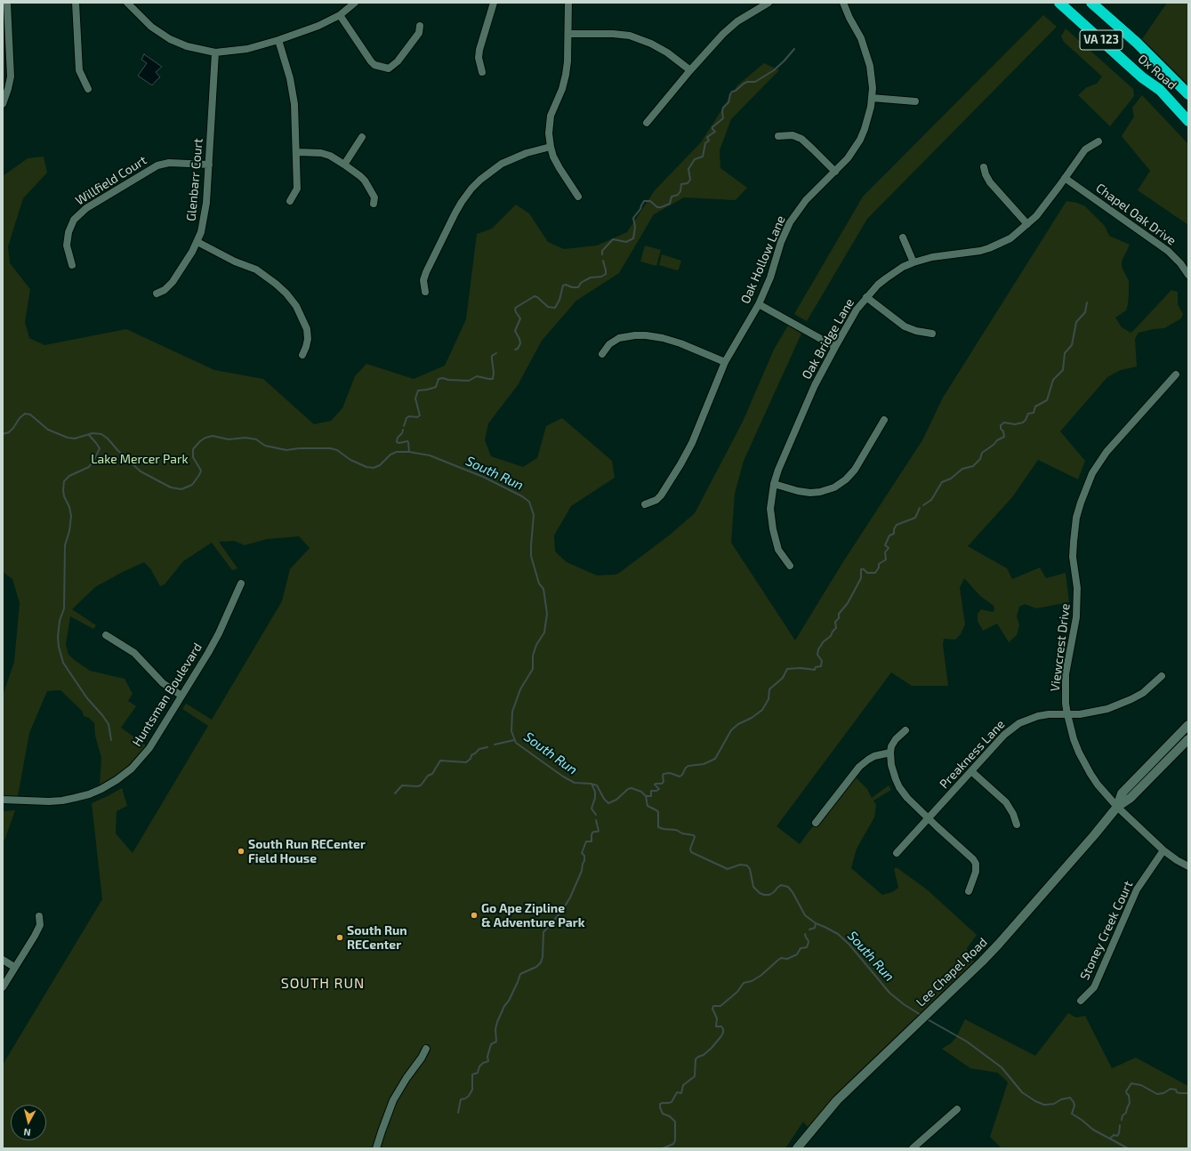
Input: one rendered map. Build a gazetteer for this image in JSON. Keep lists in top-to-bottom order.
{
  "streets": {
    "highway": ["VA 123", "Ox Road"],
    "main road": ["Lee Chapel Road"],
    "street": [
      "Glenbarr Court",
      "Willfield Court",
      "Chapel Oak Drive",
      "Oak Hollow Lane",
      "Oak Bridge Lane",
      "Viewcrest Drive",
      "Huntsman Boulevard",
      "Preakness Lane",
      "Stoney Creek Court"
    ]
  },
  "crossings": [
    ["Glenbarr Court", "Willfield Court"],
    ["Chapel Oak Drive", "Oak Bridge Lane"],
    ["Viewcrest Drive", "Preakness Lane"],
    ["Viewcrest Drive", "Stoney Creek Court"],
    ["Viewcrest Drive", "Lee Chapel Road"]
  ],
  "districts": ["SOUTH RUN"],
  "water": ["South Run"],
  "parks": ["Lake Mercer Park"],
  "places": ["South Run RECenter Field House", "Go Ape Zipline & Adventure Park", "South Run RECenter"],
  "north": "bottom"
}
